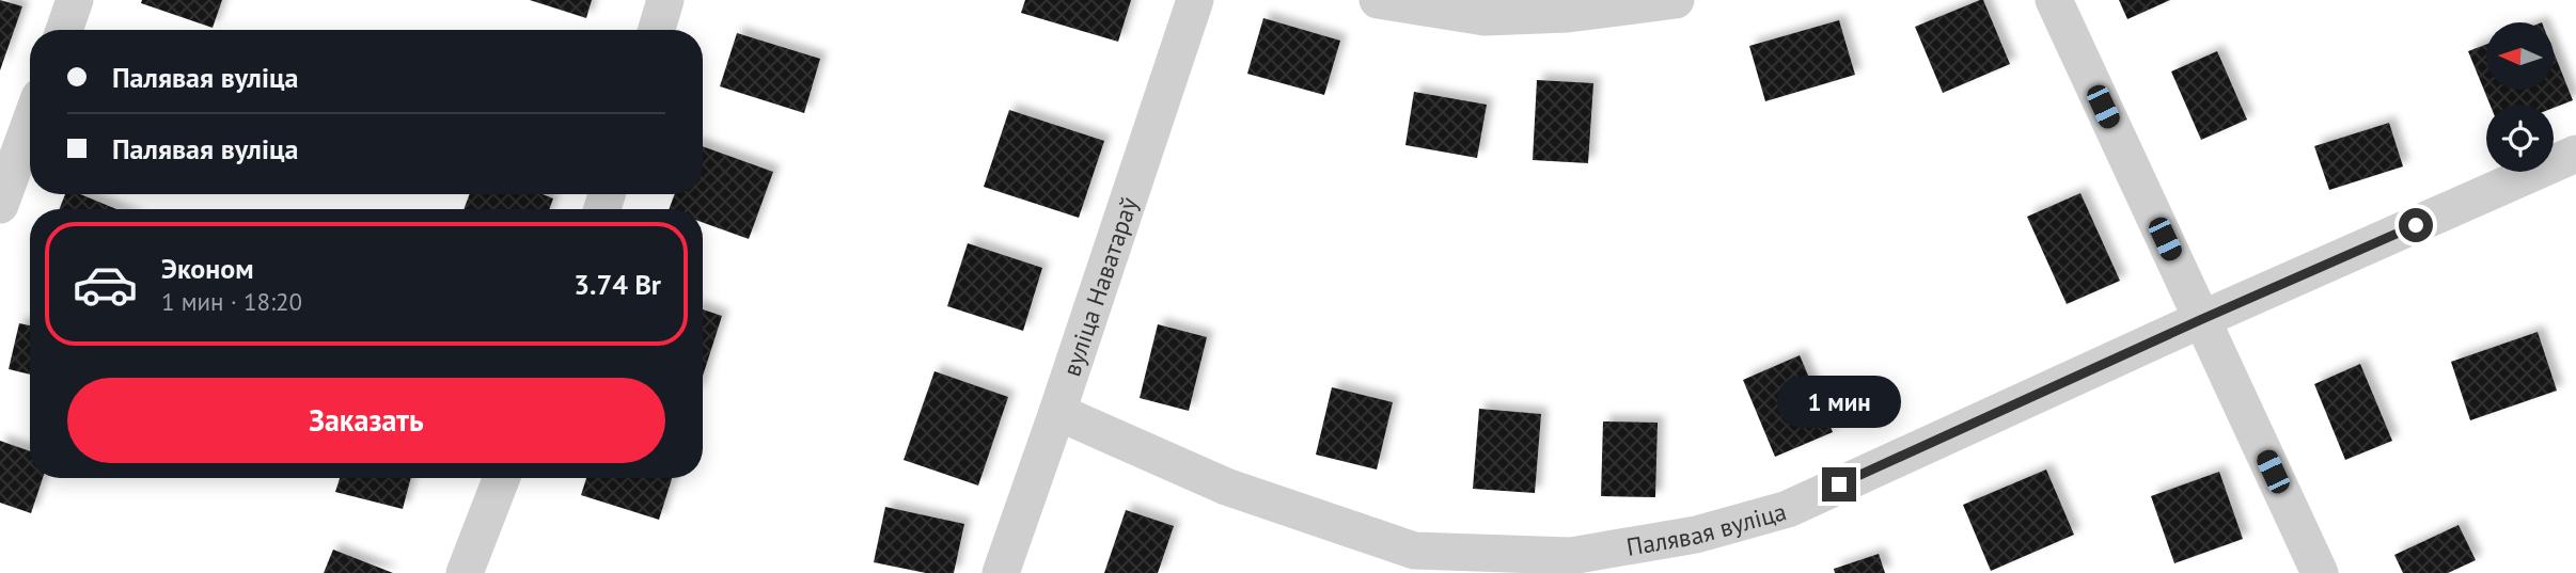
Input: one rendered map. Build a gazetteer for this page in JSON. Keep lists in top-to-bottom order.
{
  "streets": {
    "street": ["вуліца Наватараў", "Палявая вуліца"]
  },
  "crossings": [
    ["вуліца Наватараў", "Палявая вуліца"]
  ],
  "north": "left",
  "page": {
    "banner": ["Палявая вуліца", "Палявая вуліца"],
    "list": [
      {
        "name": "Эконом",
        "note": "1 мин · 18:20",
        "value": "3.74 Br"
      }
    ],
    "buttons": "Заказать",
    "bubble": "1 мин"
  }
}
